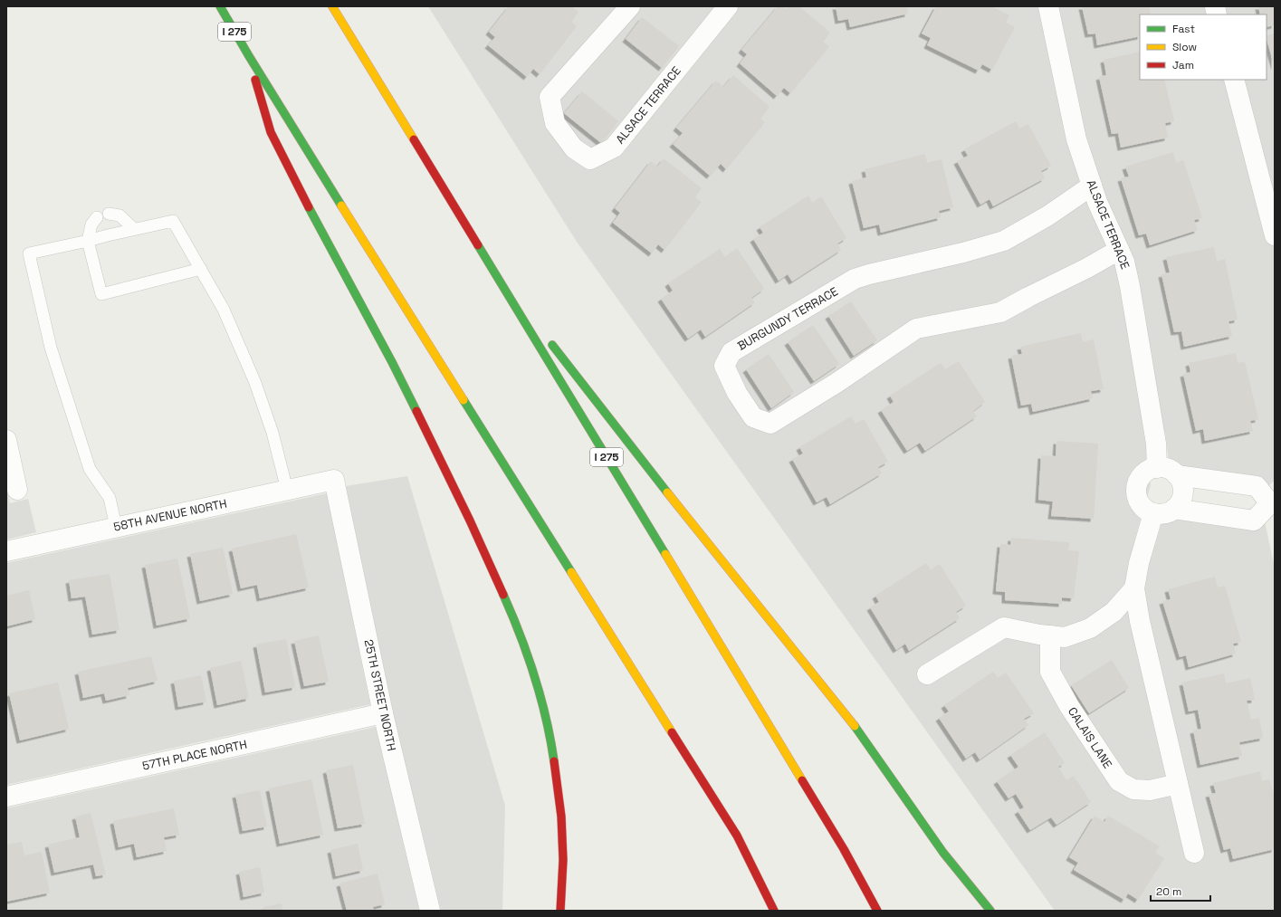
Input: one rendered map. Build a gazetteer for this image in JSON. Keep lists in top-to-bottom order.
{
  "streets": {
    "highway": ["I 275"],
    "street": [
      "ALSACE TERRACE",
      "BURGUNDY TERRACE",
      "58TH AVENUE NORTH",
      "25TH STREET NORTH",
      "CALAIS LANE",
      "57TH PLACE NORTH"
    ]
  },
  "crossings": [
    ["ALSACE TERRACE", "BURGUNDY TERRACE"],
    ["58TH AVENUE NORTH", "25TH STREET NORTH"],
    ["25TH STREET NORTH", "57TH PLACE NORTH"]
  ],
  "legend": ["Fast", "Slow", "Jam"],
  "scale_bar": "20 m"
}
